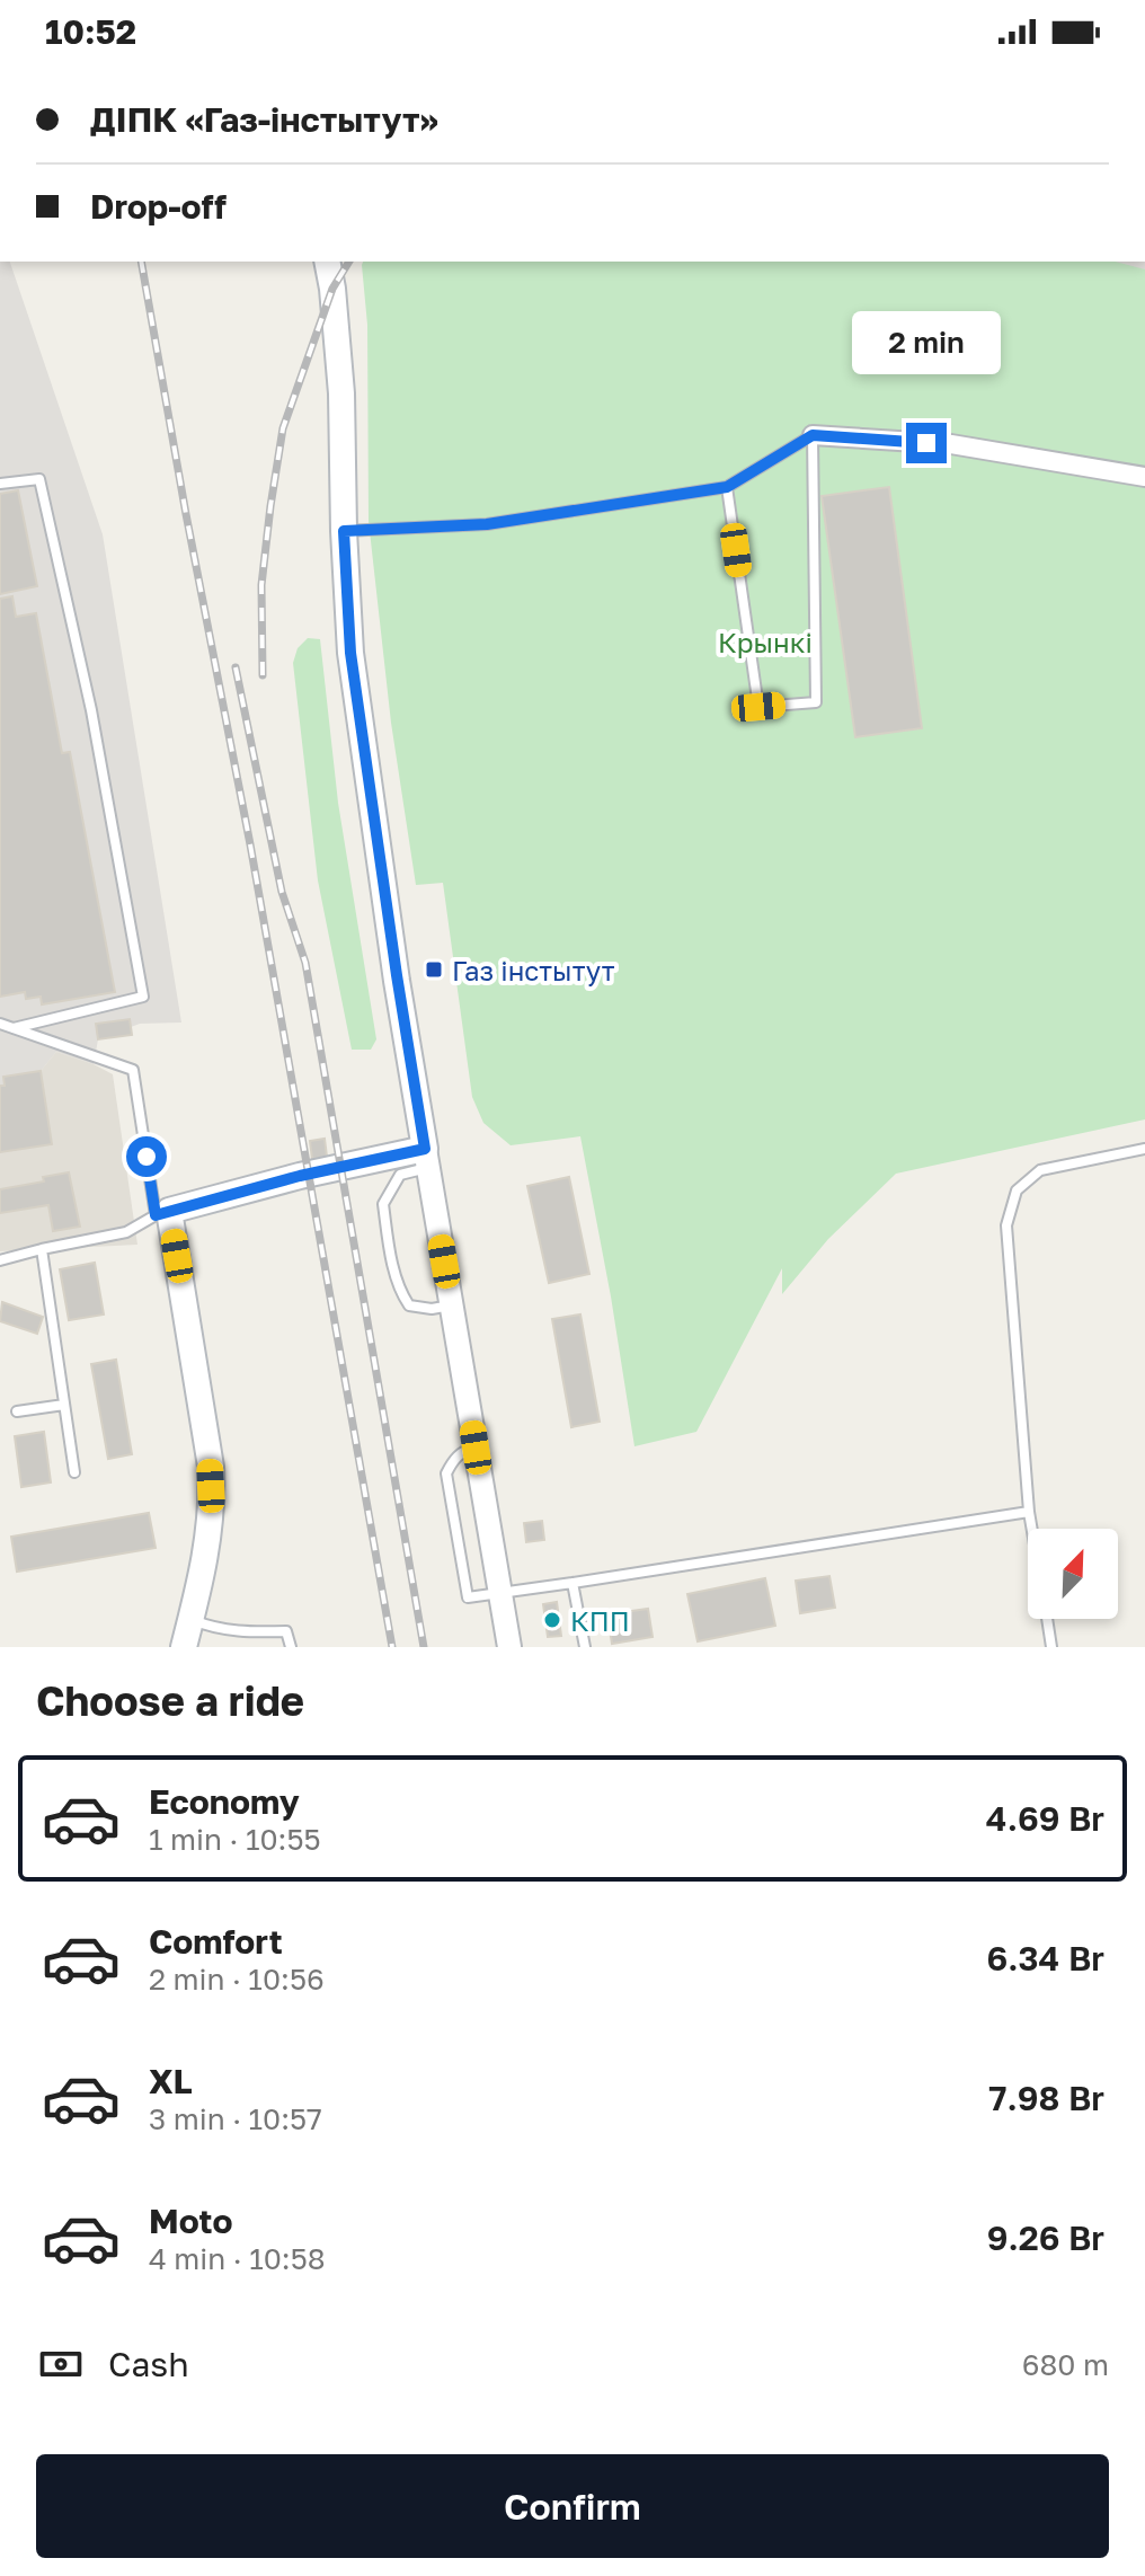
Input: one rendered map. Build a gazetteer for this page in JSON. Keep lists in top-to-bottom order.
{
  "parks": ["Крынкі"],
  "places": {
    "transit": ["Газ інстытут"],
    "other": ["КПП"]
  },
  "north": "top right",
  "page": {
    "status": "10:52",
    "banner": ["ДІПК «Газ-інстытут»", "Drop-off"],
    "bubble": "2 min",
    "heading": "Choose a ride",
    "list": [
      {
        "name": "Economy",
        "note": "1 min · 10:55",
        "value": "4.69 Br"
      },
      {
        "name": "Comfort",
        "note": "2 min · 10:56",
        "value": "6.34 Br"
      },
      {
        "name": "XL",
        "note": "3 min · 10:57",
        "value": "7.98 Br"
      },
      {
        "name": "Moto",
        "note": "4 min · 10:58",
        "value": "9.26 Br"
      }
    ],
    "pay": ["Cash", "680 m"],
    "buttons": "Confirm"
  }
}
